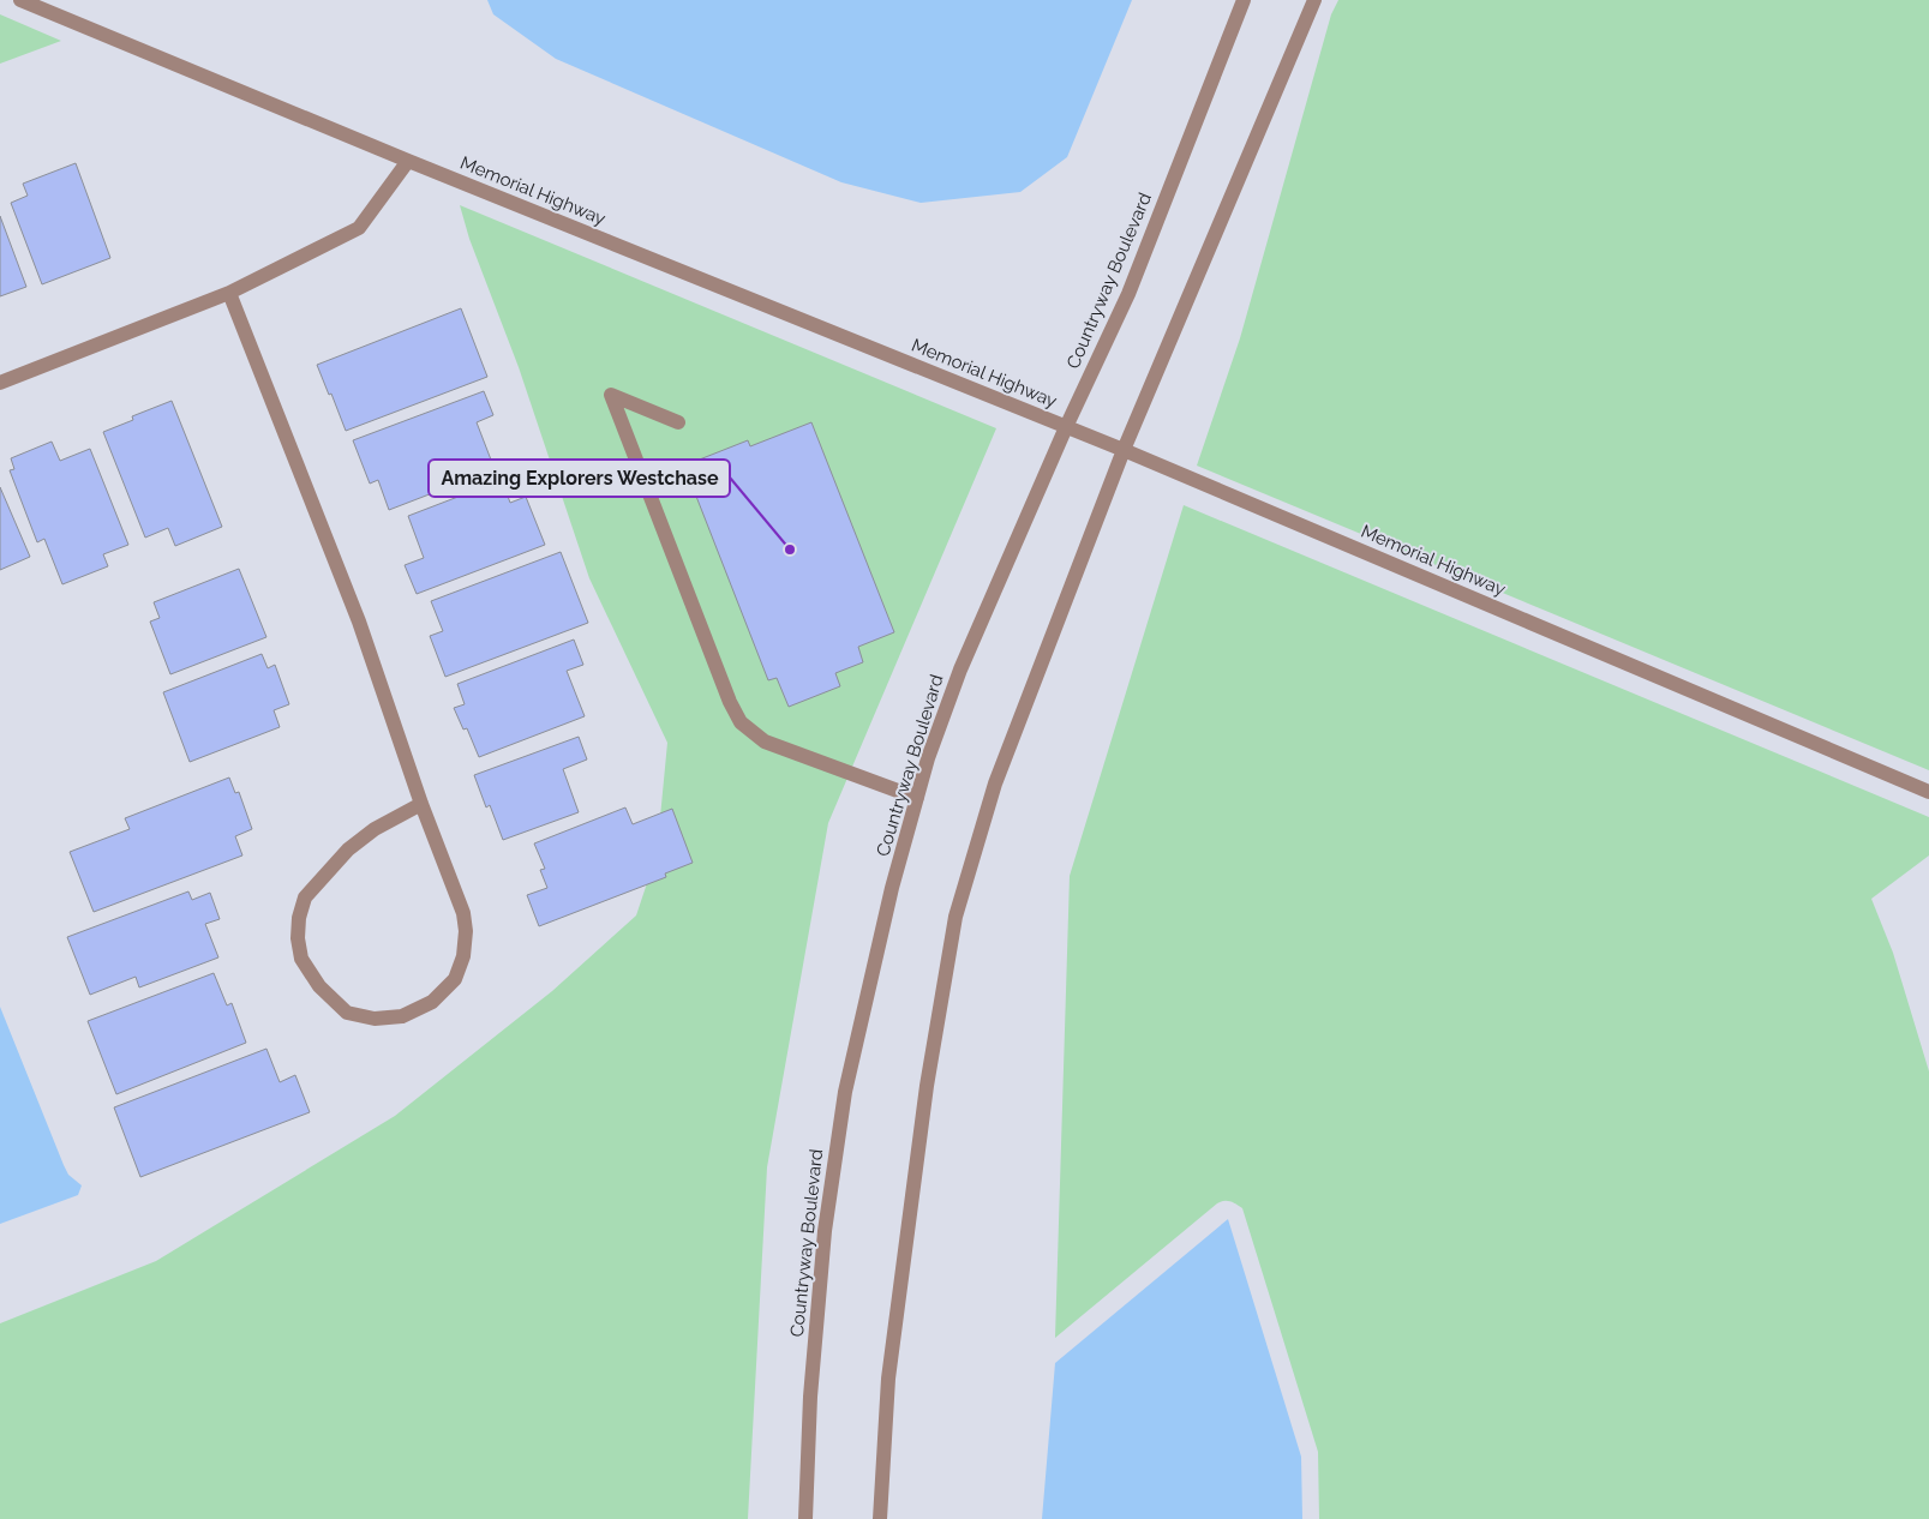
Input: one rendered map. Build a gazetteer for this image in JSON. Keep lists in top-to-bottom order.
{
  "streets": {
    "street": ["Memorial Highway", "Countryway Boulevard"]
  },
  "crossings": [
    ["Memorial Highway", "Countryway Boulevard"]
  ],
  "places": ["Amazing Explorers Westchase"]
}
